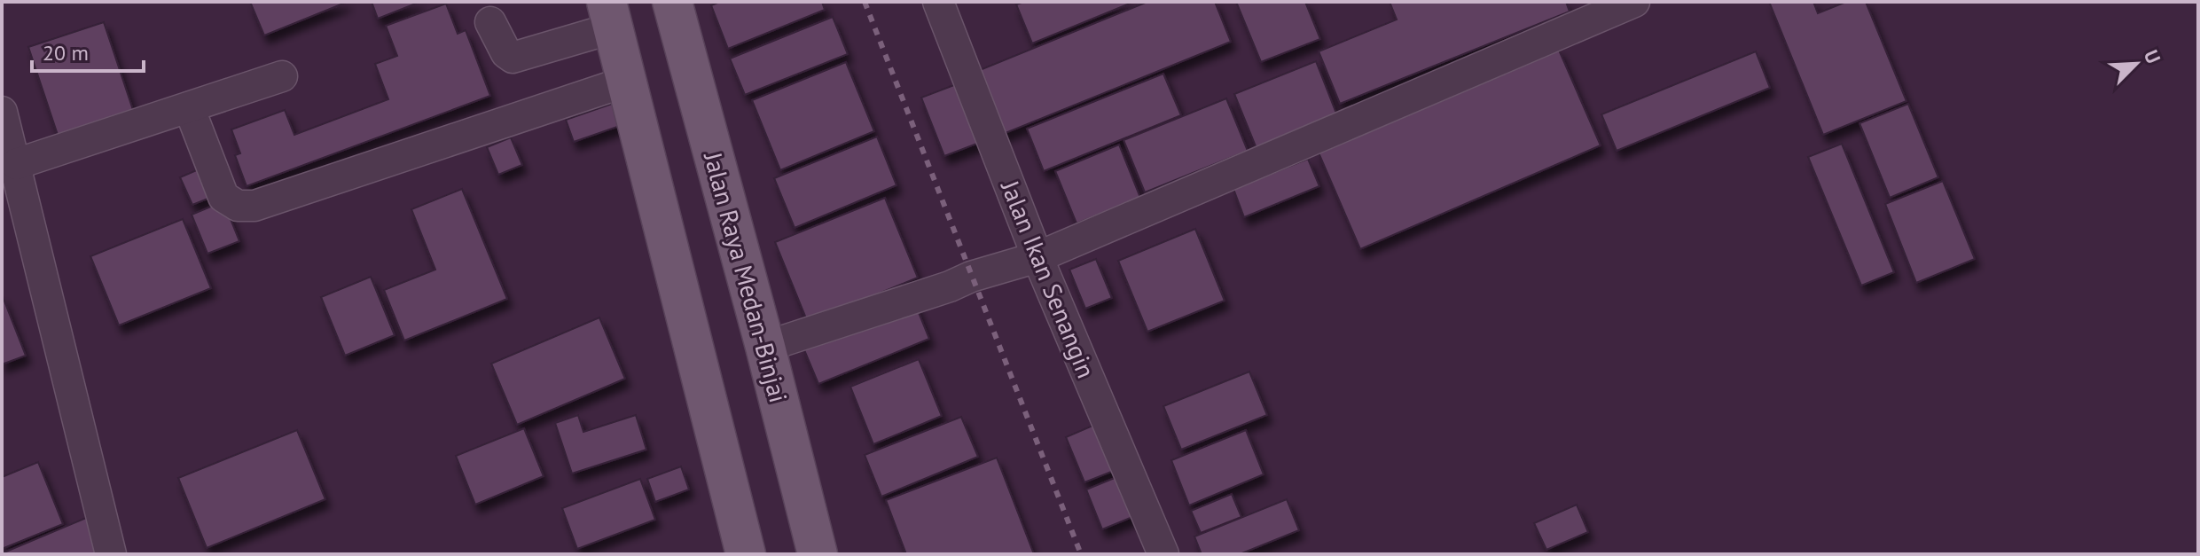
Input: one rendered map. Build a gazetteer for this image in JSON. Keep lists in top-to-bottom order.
{
  "streets": {
    "main road": ["Jalan Raya Medan-Binjai"],
    "street": ["Jalan Ikan Senangin"]
  },
  "scale_bar": "20 m",
  "north": "top right"
}
